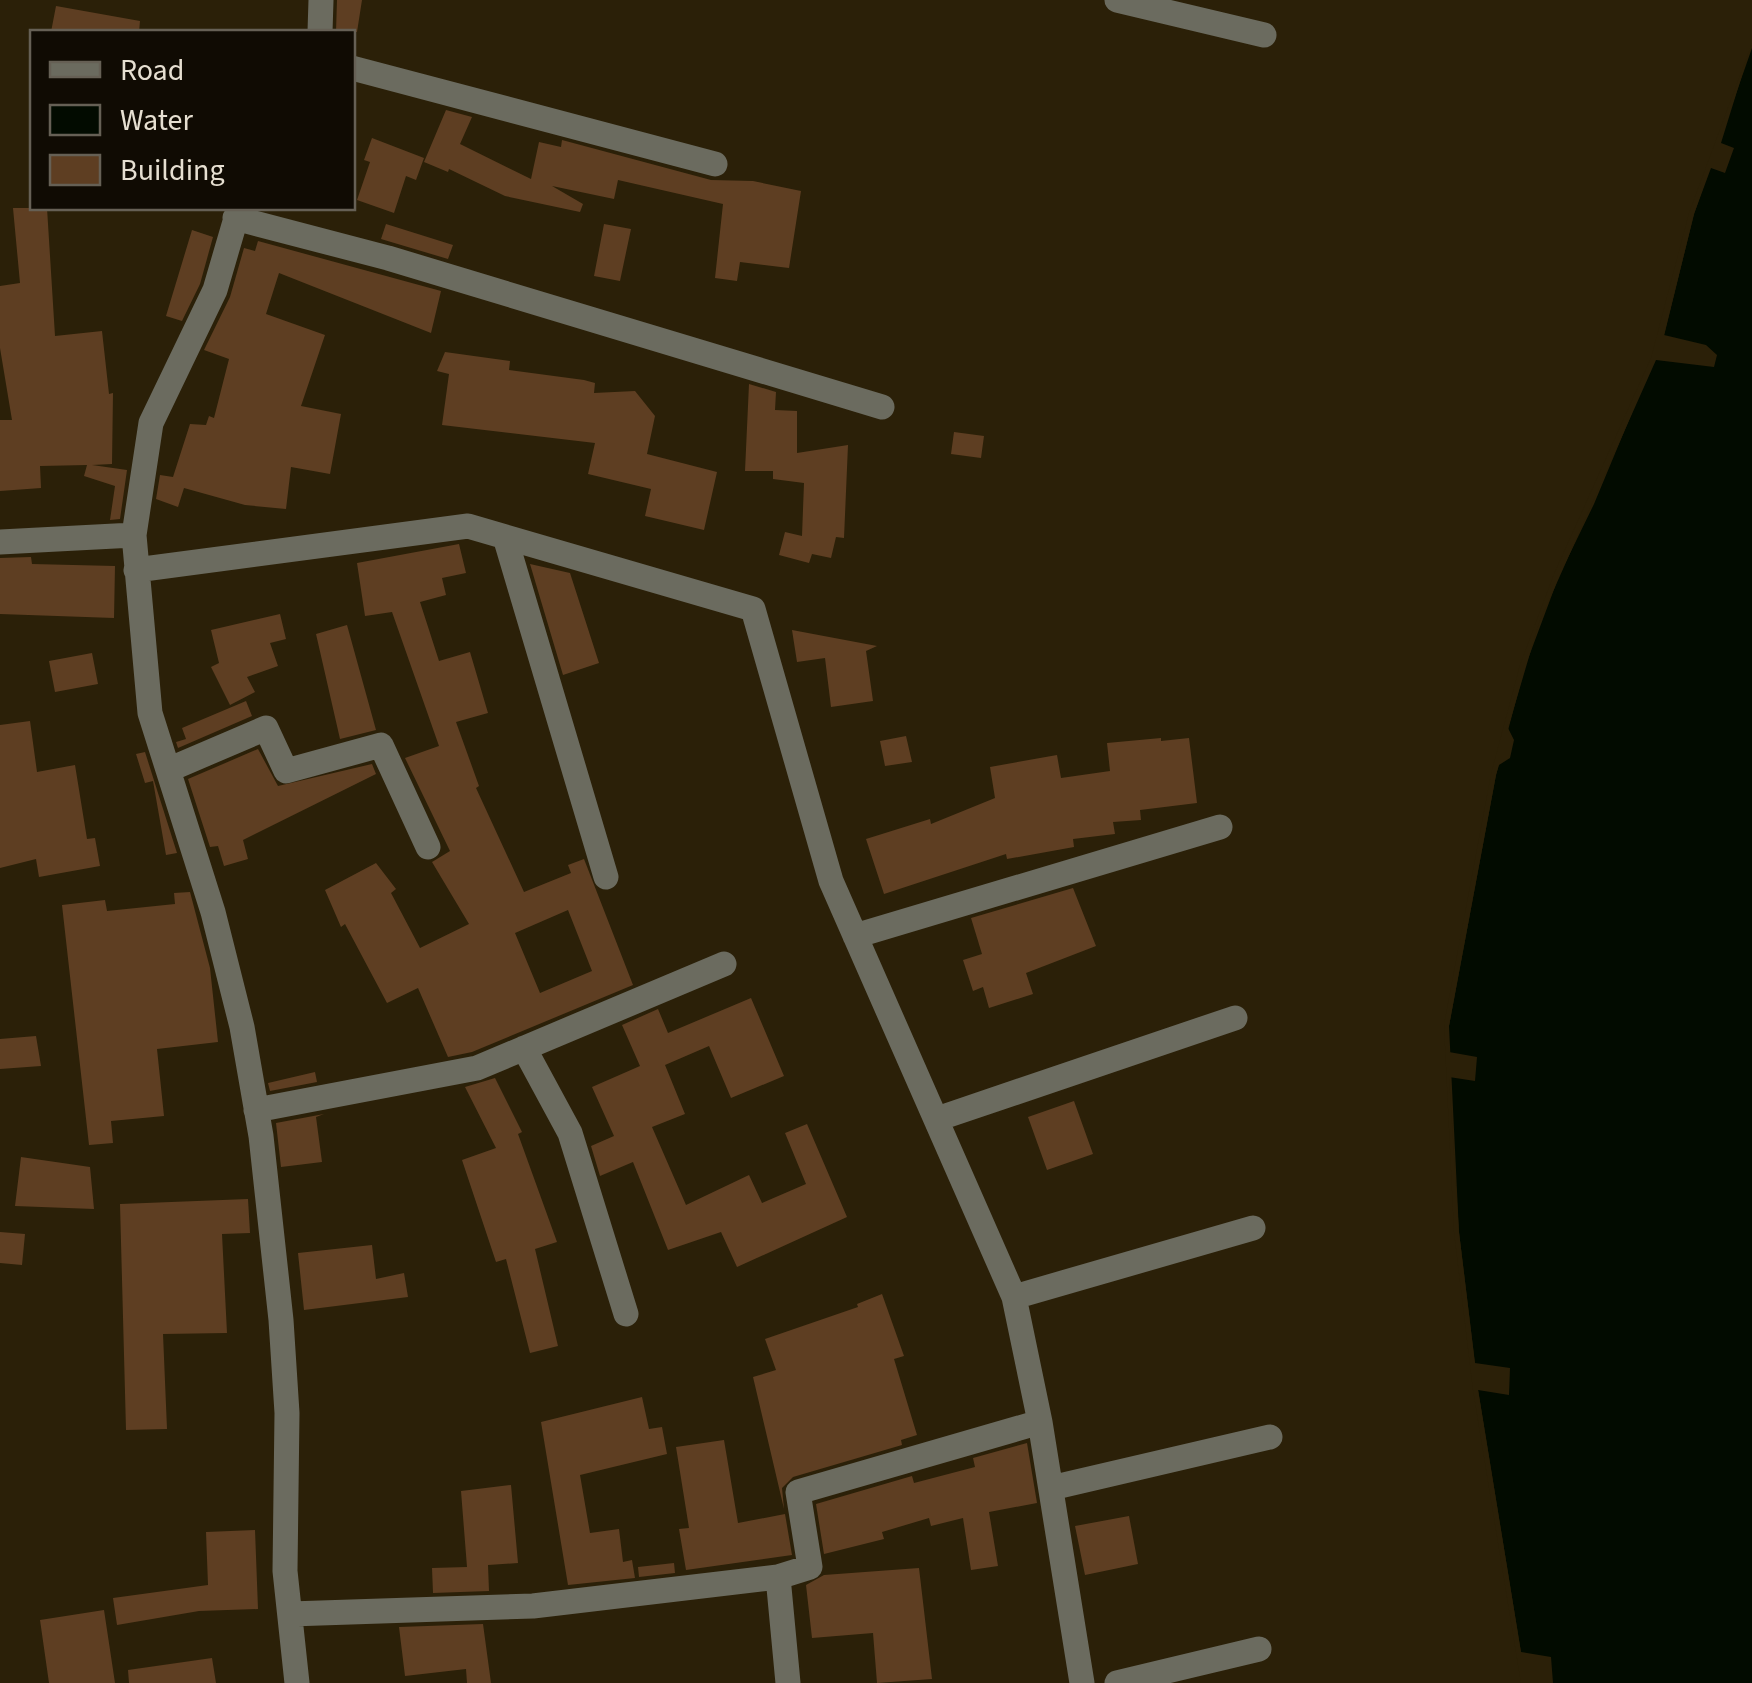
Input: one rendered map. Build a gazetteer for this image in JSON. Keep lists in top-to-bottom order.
{
  "legend": ["Road", "Water", "Building"]
}
